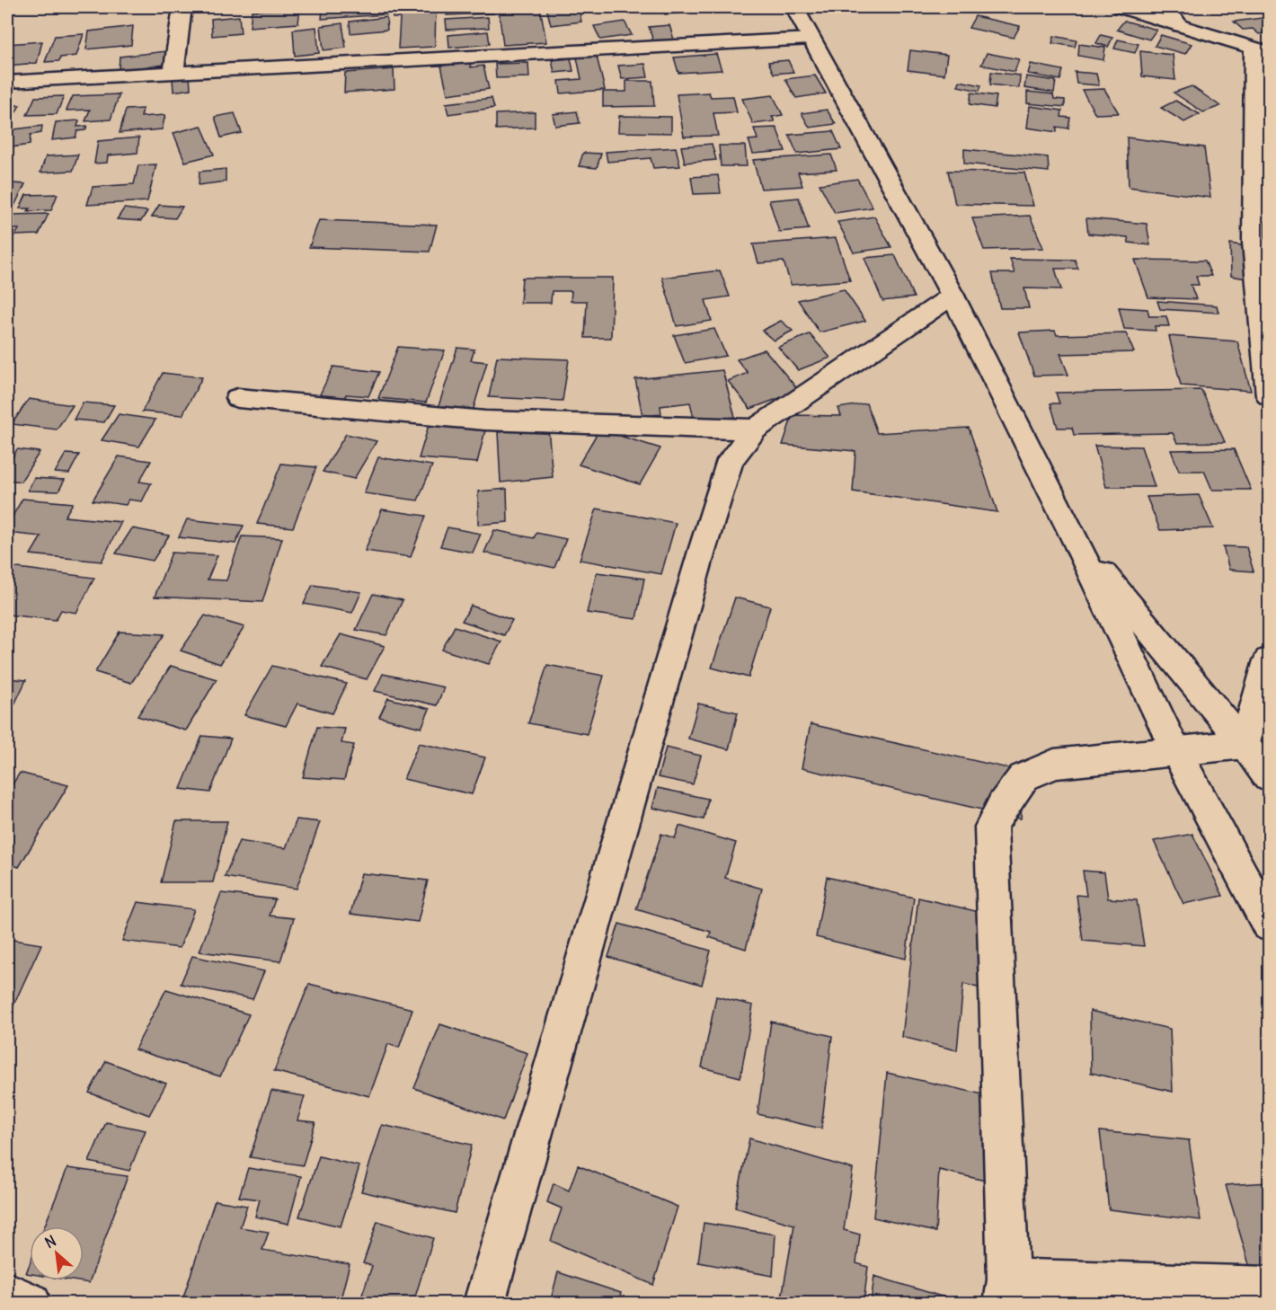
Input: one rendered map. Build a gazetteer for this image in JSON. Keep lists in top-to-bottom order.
{
  "north": "top left"
}
